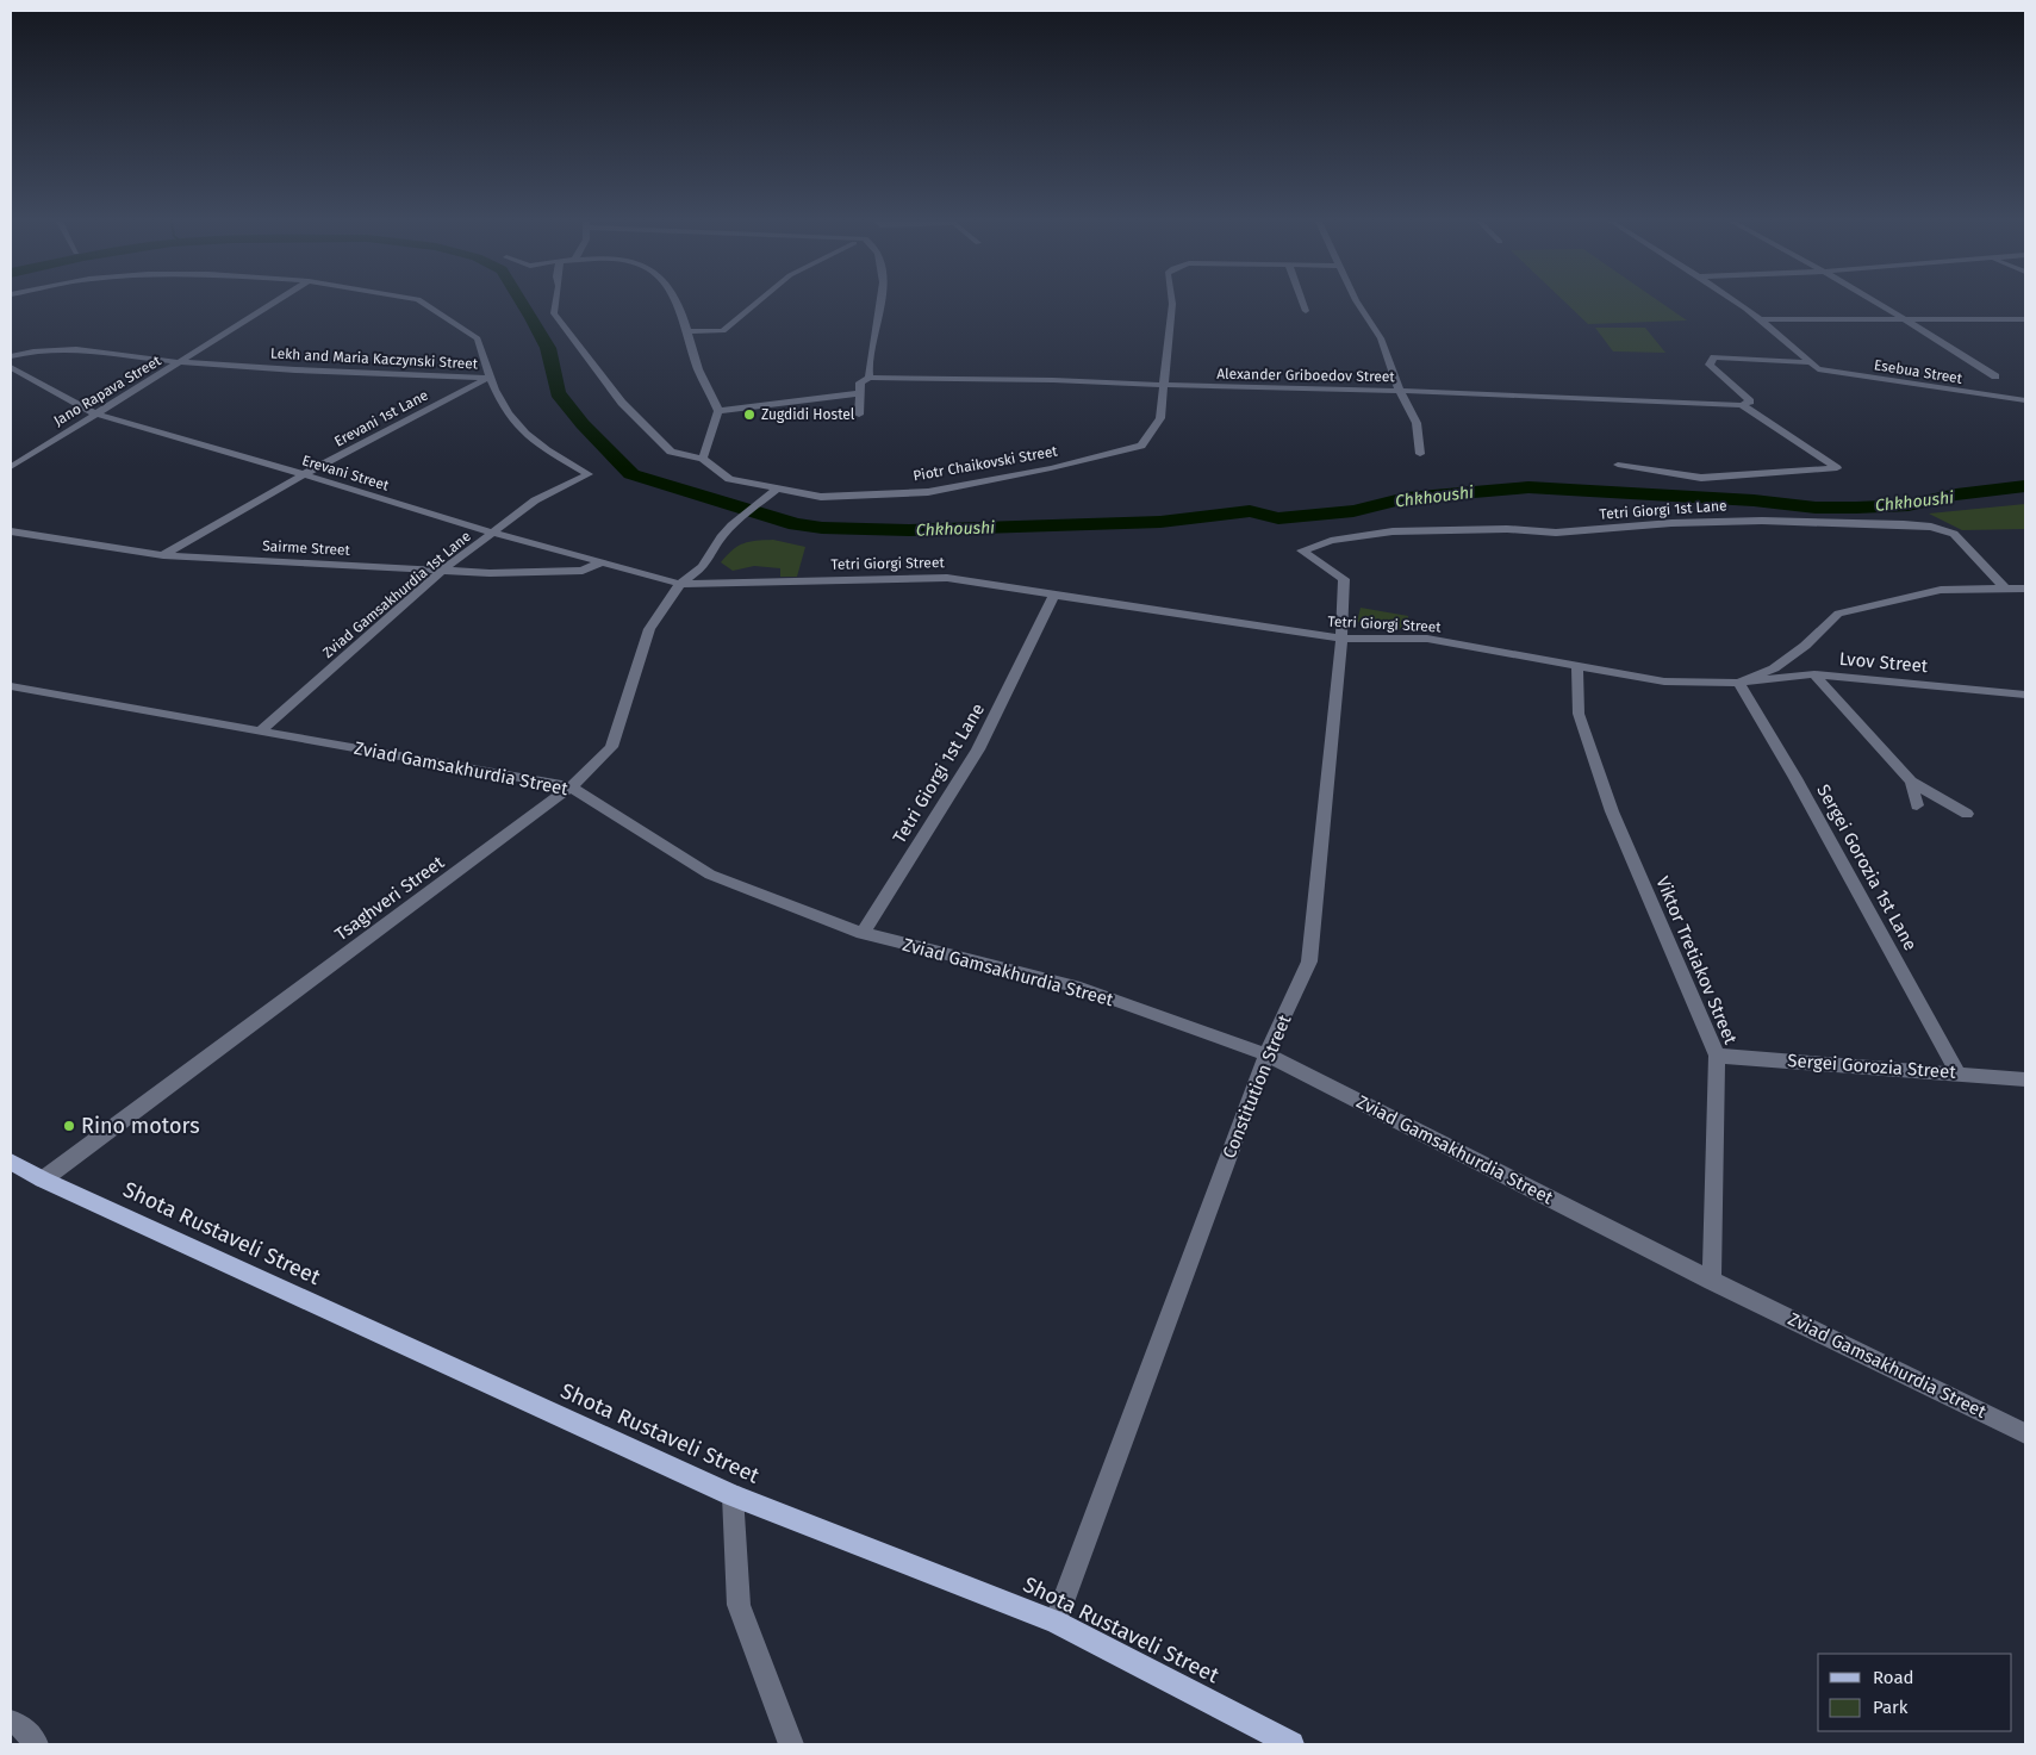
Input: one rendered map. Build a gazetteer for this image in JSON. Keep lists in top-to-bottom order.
{
  "streets": {
    "main road": ["Shota Rustaveli Street"],
    "street": [
      "Lekh and Maria Kaczynski Street",
      "Esebua Street",
      "Alexander Griboedov Street",
      "Jano Rapava Street",
      "Erevani 1st Lane",
      "Piotr Chaikovski Street",
      "Erevani Street",
      "Tetri Giorgi 1st Lane",
      "Sairme Street",
      "Tetri Giorgi Street",
      "Zviad Gamsakhurdia 1st Lane",
      "Lvov Street",
      "Zviad Gamsakhurdia Street",
      "Sergei Gorozia 1st Lane",
      "Tsaghveri Street",
      "Viktor Tretiakov Street",
      "Sergei Gorozia Street",
      "Constitution Street"
    ]
  },
  "crossings": [
    ["Lekh and Maria Kaczynski Street", "Jano Rapava Street"],
    ["Lekh and Maria Kaczynski Street", "Erevani 1st Lane"],
    ["Lekh and Maria Kaczynski Street", "Zviad Gamsakhurdia 1st Lane"],
    ["Esebua Street", "Alexander Griboedov Street"],
    ["Alexander Griboedov Street", "Piotr Chaikovski Street"],
    ["Jano Rapava Street", "Erevani Street"],
    ["Erevani 1st Lane", "Erevani Street"],
    ["Erevani 1st Lane", "Sairme Street"],
    ["Erevani 1st Lane", "Zviad Gamsakhurdia 1st Lane"],
    ["Piotr Chaikovski Street", "Tsaghveri Street"],
    ["Erevani Street", "Sairme Street"],
    ["Erevani Street", "Tetri Giorgi Street"],
    ["Erevani Street", "Zviad Gamsakhurdia 1st Lane"],
    ["Erevani Street", "Tsaghveri Street"],
    ["Tetri Giorgi 1st Lane", "Tetri Giorgi Street"],
    ["Tetri Giorgi 1st Lane", "Zviad Gamsakhurdia Street"],
    ["Tetri Giorgi 1st Lane", "Constitution Street"],
    ["Sairme Street", "Zviad Gamsakhurdia 1st Lane"],
    ["Tetri Giorgi Street", "Lvov Street"],
    ["Tetri Giorgi Street", "Sergei Gorozia 1st Lane"],
    ["Tetri Giorgi Street", "Tsaghveri Street"],
    ["Tetri Giorgi Street", "Viktor Tretiakov Street"],
    ["Tetri Giorgi Street", "Constitution Street"],
    ["Zviad Gamsakhurdia 1st Lane", "Zviad Gamsakhurdia Street"],
    ["Lvov Street", "Sergei Gorozia 1st Lane"],
    ["Zviad Gamsakhurdia Street", "Tsaghveri Street"],
    ["Zviad Gamsakhurdia Street", "Viktor Tretiakov Street"],
    ["Zviad Gamsakhurdia Street", "Constitution Street"],
    ["Sergei Gorozia 1st Lane", "Sergei Gorozia Street"],
    ["Tsaghveri Street", "Shota Rustaveli Street"],
    ["Viktor Tretiakov Street", "Sergei Gorozia Street"],
    ["Constitution Street", "Shota Rustaveli Street"]
  ],
  "water": ["Chkhoushi"],
  "places": ["Zugdidi Hostel", "Rino motors"],
  "legend": ["Road", "Park"]
}
